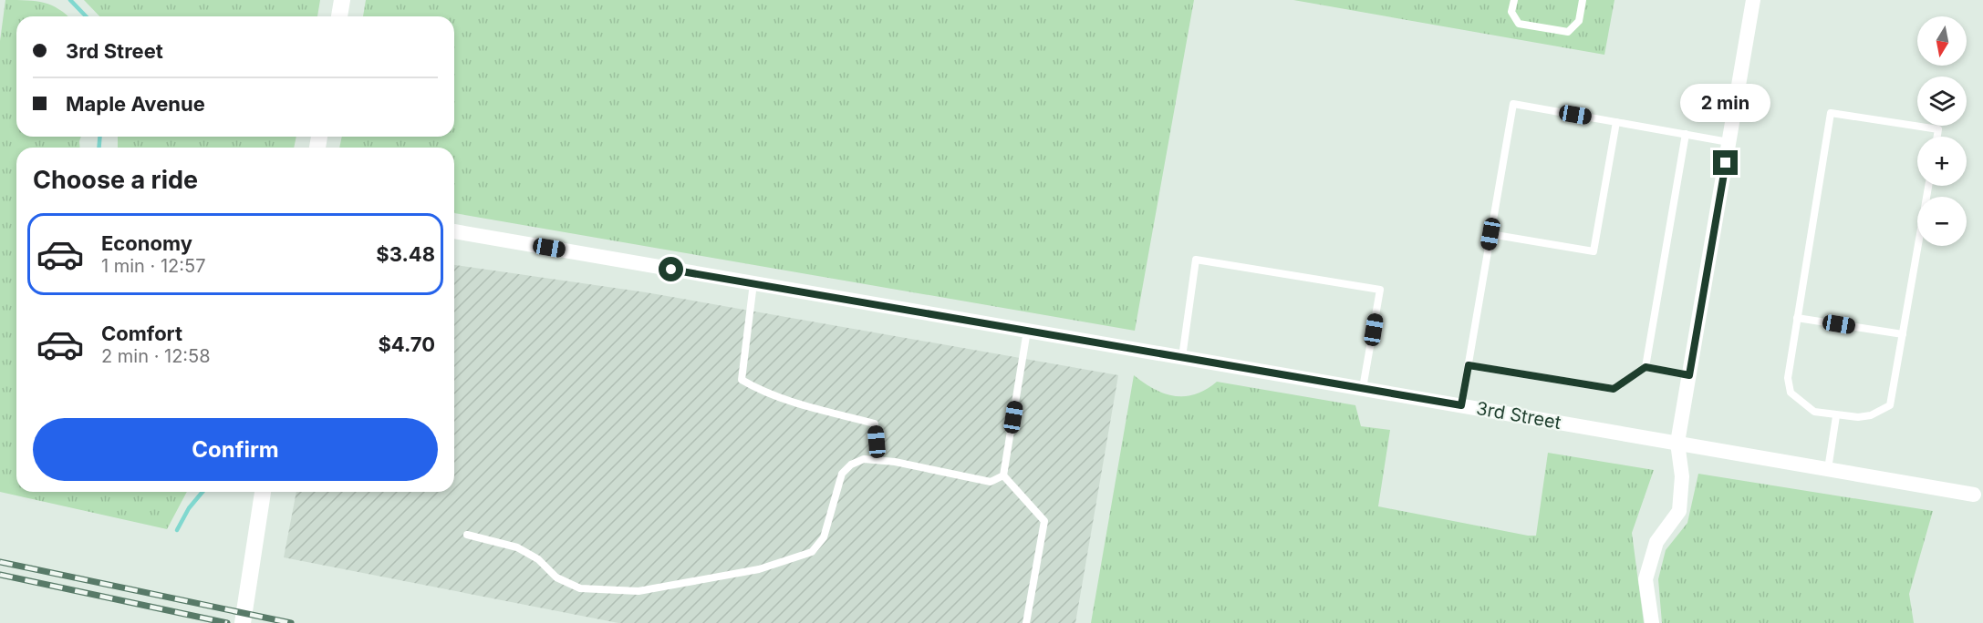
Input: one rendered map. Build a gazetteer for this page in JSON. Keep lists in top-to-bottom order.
{
  "streets": {
    "street": ["3rd Street"]
  },
  "north": "bottom",
  "page": {
    "map_buttons": ["+", "−"],
    "banner": ["3rd Street", "Maple Avenue"],
    "bubble": "2 min",
    "heading": "Choose a ride",
    "list": [
      {
        "name": "Economy",
        "note": "1 min · 12:57",
        "value": "$3.48"
      },
      {
        "name": "Comfort",
        "note": "2 min · 12:58",
        "value": "$4.70"
      }
    ],
    "buttons": "Confirm"
  }
}
